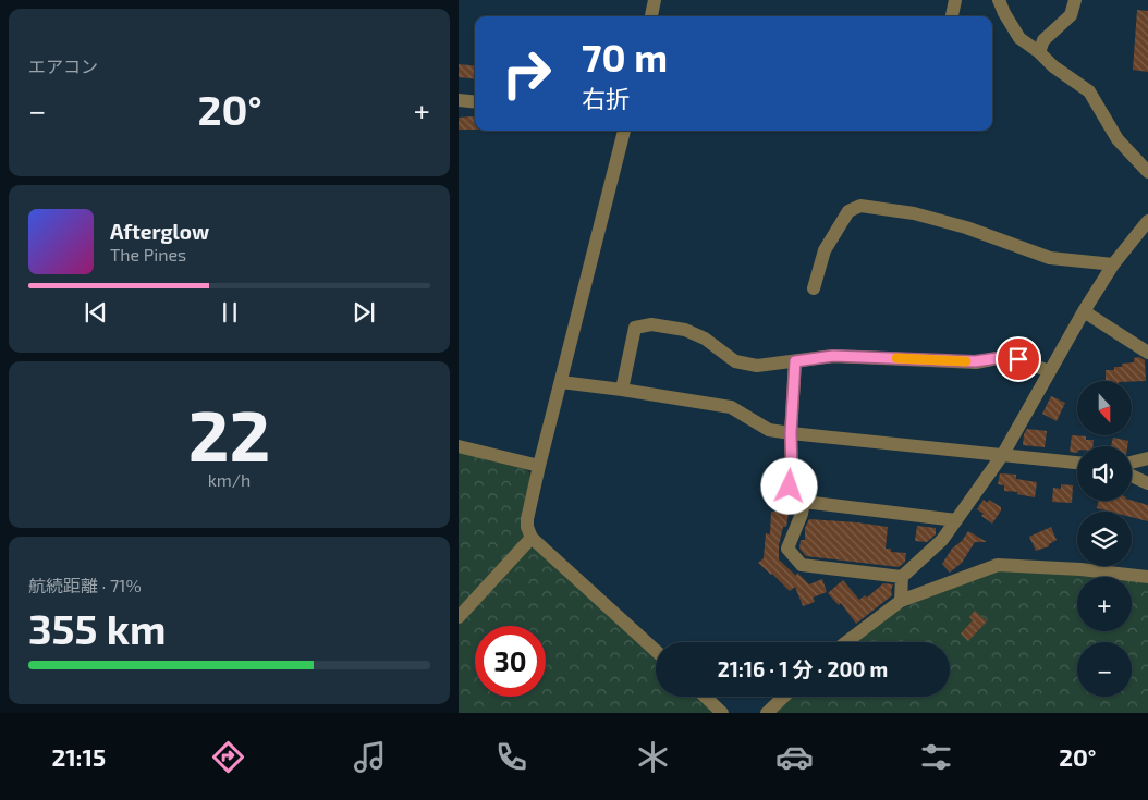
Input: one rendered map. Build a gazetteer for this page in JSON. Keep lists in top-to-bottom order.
{
  "north": "bottom",
  "page": {
    "tile": [
      "エアコン",
      ["22", "km/h"],
      ["航続距離 · 71%", "355 km"]
    ],
    "turn": ["70 m", "右折"],
    "heat": ["−", "20°", "+"],
    "song": ["Afterglow", "The Pines"],
    "map_buttons": ["+", "−"],
    "limit": "30",
    "trip": "21:16 · 1 分 · 200 m",
    "tabs": ["21:15", "20°"]
  }
}
